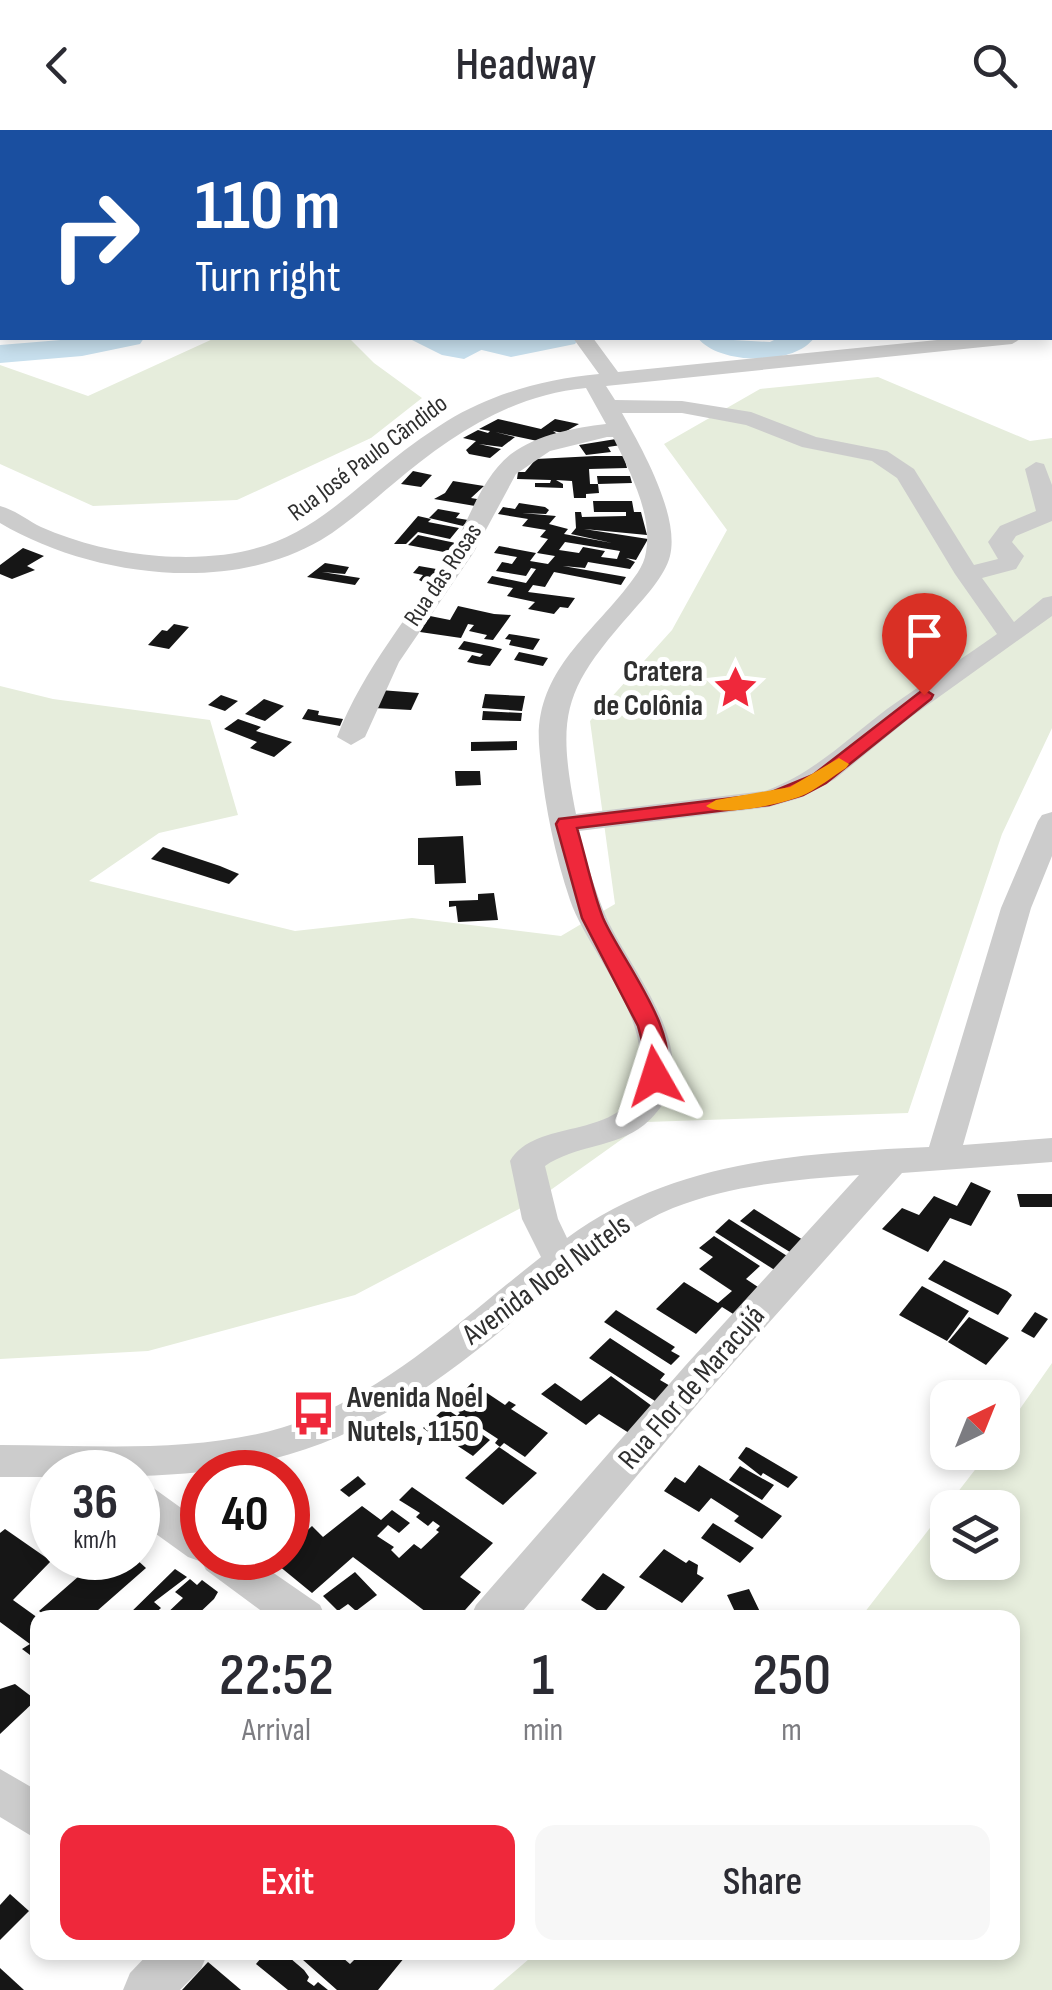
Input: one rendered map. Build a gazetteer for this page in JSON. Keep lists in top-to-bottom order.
{
  "streets": {
    "street": [
      "Rua José Paulo Cândido",
      "Rua das Rosas",
      "Avenida Noel Nutels",
      "Rua Flor de Maracujá"
    ]
  },
  "crossings": [
    ["Rua José Paulo Cândido", "Rua das Rosas"],
    ["Avenida Noel Nutels", "Rua Flor de Maracujá"]
  ],
  "places": {
    "place": ["Cratera de Colônia"],
    "bus stop": ["Avenida Noel Nutels, 1150"]
  },
  "north": "top right",
  "page": {
    "header": "Headway",
    "turn": ["110 m", "Turn right"],
    "speed": "36 km/h",
    "limit": "40",
    "eta": [
      "22:52",
      "Arrival",
      "1",
      "min",
      "250",
      "m"
    ],
    "buttons": ["Exit", "Share"]
  }
}
